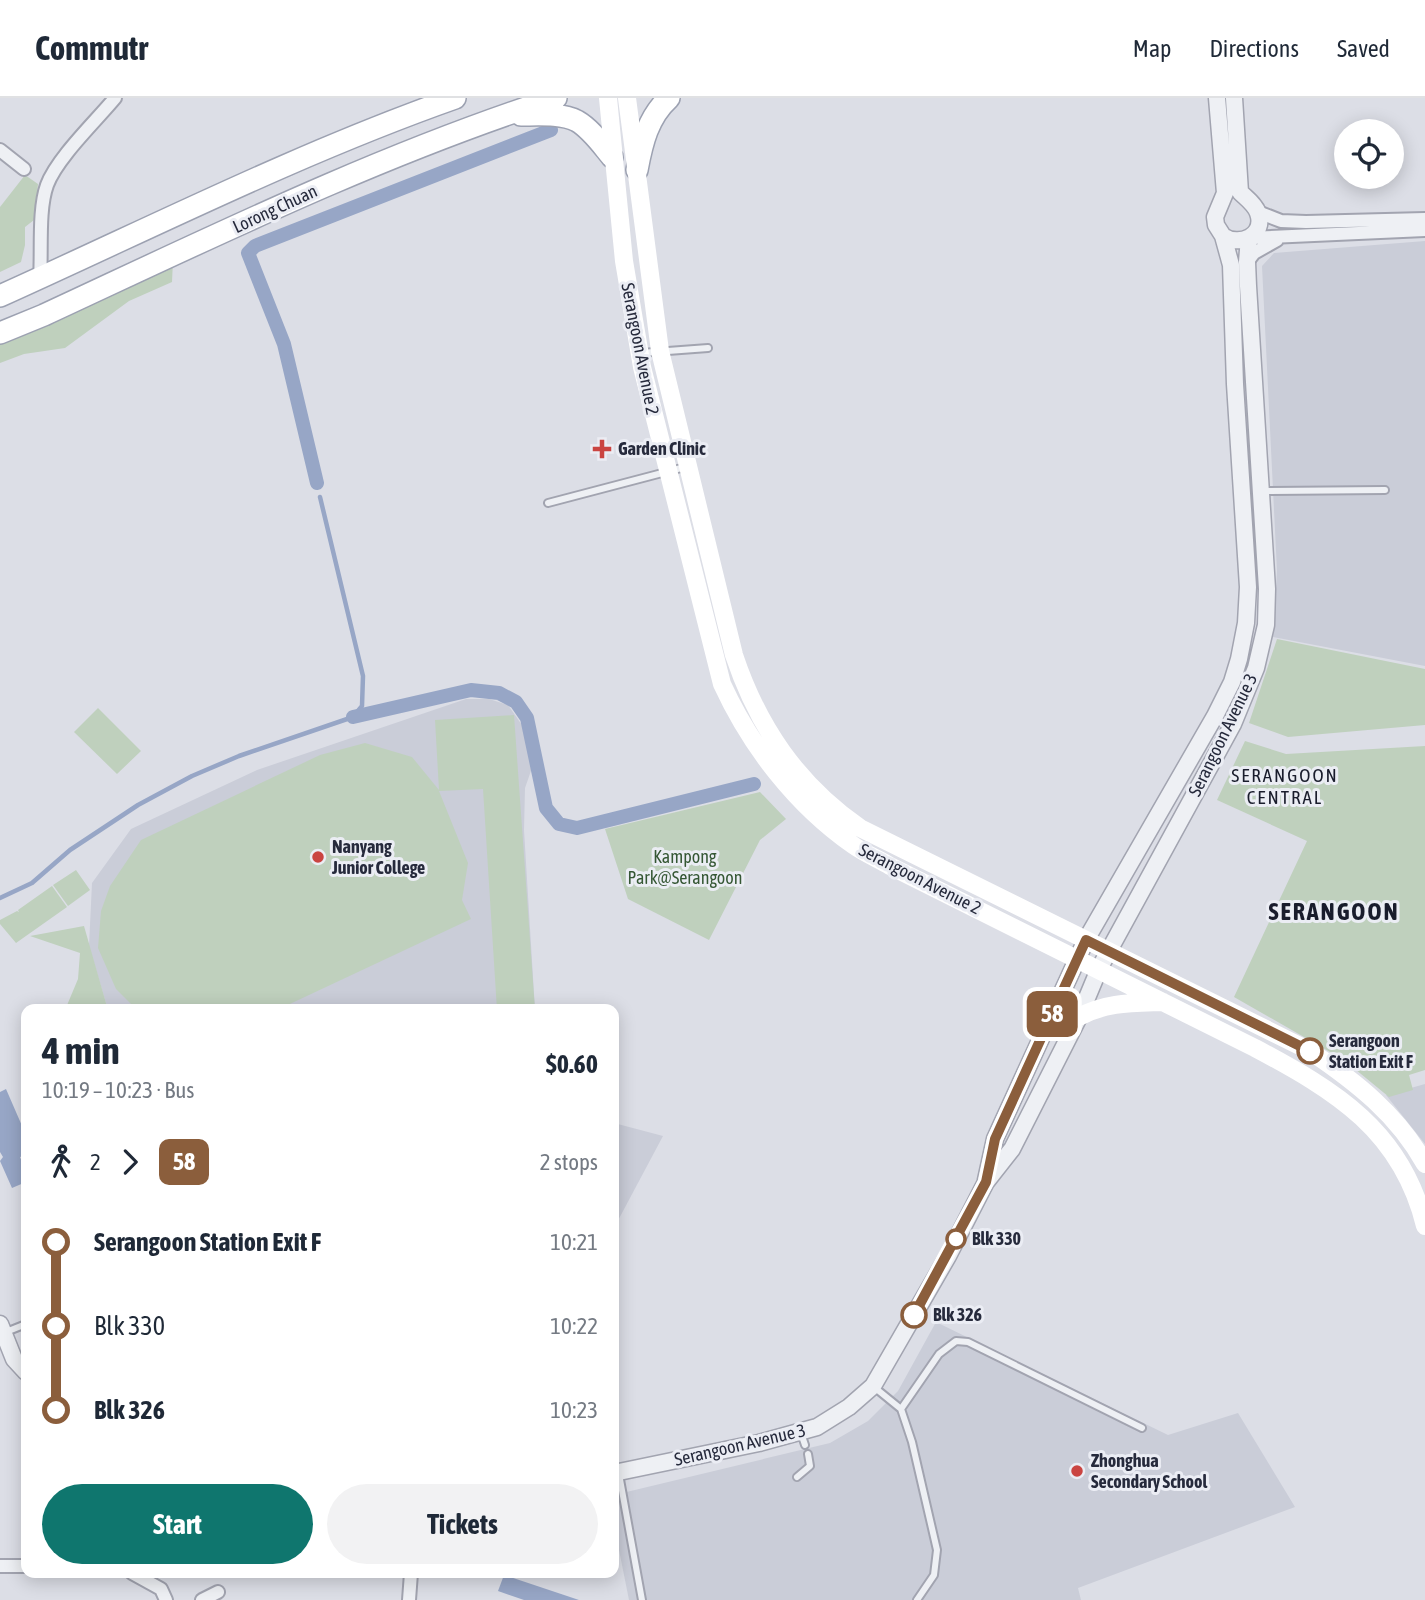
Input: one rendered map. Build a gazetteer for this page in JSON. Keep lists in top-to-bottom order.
{
  "streets": {
    "main road": ["Lorong Chuan", "Serangoon Avenue 2"],
    "street": ["Serangoon Avenue 3"]
  },
  "crossings": [
    ["Serangoon Avenue 2", "Serangoon Avenue 3"]
  ],
  "districts": ["SERANGOON CENTRAL", "SERANGOON"],
  "parks": ["Kampong Park@Serangoon"],
  "places": {
    "health": ["Garden Clinic"],
    "other": [
      "Nanyang Junior College",
      "Serangoon Station Exit F",
      "Blk 330",
      "Blk 326",
      "Zhonghua Secondary School"
    ]
  },
  "lines": ["bus line 58"],
  "page": {
    "header": "Commutr",
    "nav": ["Map", "Directions", "Saved"],
    "on_map": "58",
    "heading": ["4 min", "10:19 – 10:23 · Bus", "$0.60"],
    "legs": ["2", "58", "2 stops"],
    "list": [
      {
        "name": "Serangoon Station Exit F",
        "value": "10:21"
      },
      {
        "name": "Blk 330",
        "value": "10:22"
      },
      {
        "name": "Blk 326",
        "value": "10:23"
      }
    ],
    "buttons": ["Start", "Tickets"]
  }
}
